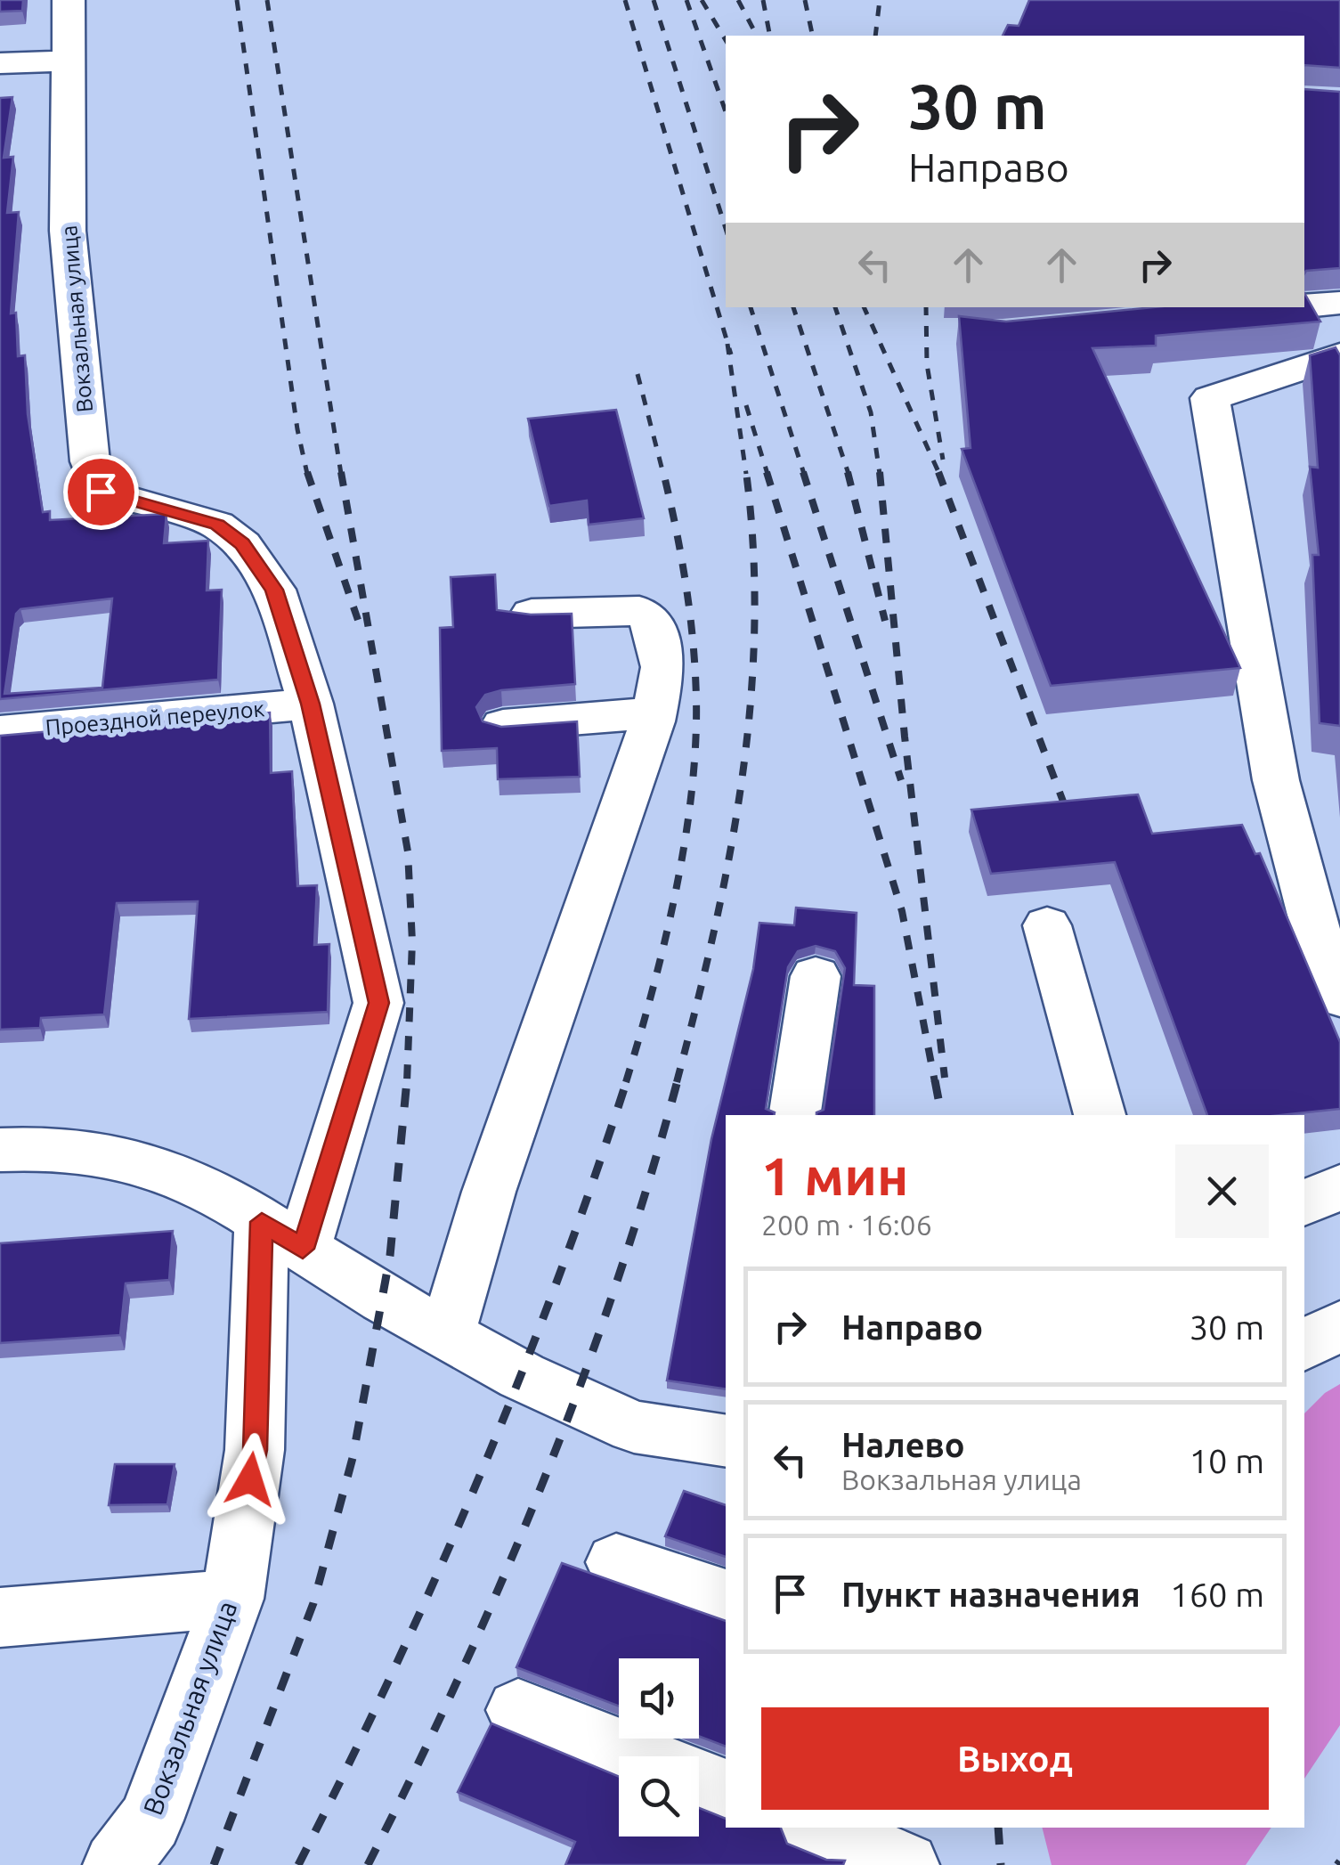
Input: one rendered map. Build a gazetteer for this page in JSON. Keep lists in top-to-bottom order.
{
  "streets": {
    "street": ["Вокзальная улица", "Проездной переулок"]
  },
  "crossings": [
    ["Вокзальная улица", "Проездной переулок"]
  ],
  "page": {
    "turn": ["30 m", "Направо"],
    "heading": ["1 мин", "200 m · 16:06"],
    "list": [
      {
        "name": "Направо",
        "value": "30 m"
      },
      {
        "name": "Налево",
        "note": "Вокзальная улица",
        "value": "10 m"
      },
      {
        "name": "Пункт назначения",
        "value": "160 m"
      }
    ],
    "buttons": "Выход"
  }
}
